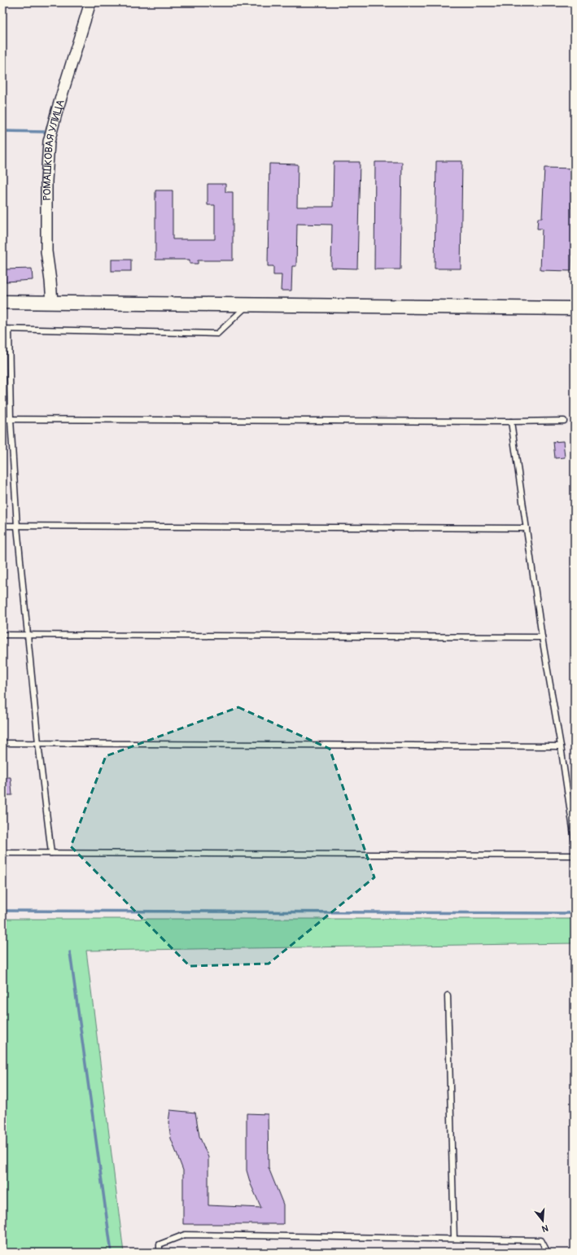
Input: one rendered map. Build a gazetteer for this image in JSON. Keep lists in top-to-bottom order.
{
  "streets": {
    "street": ["РОМАШКОВАЯ УЛИЦА"]
  },
  "north": "bottom"
}
